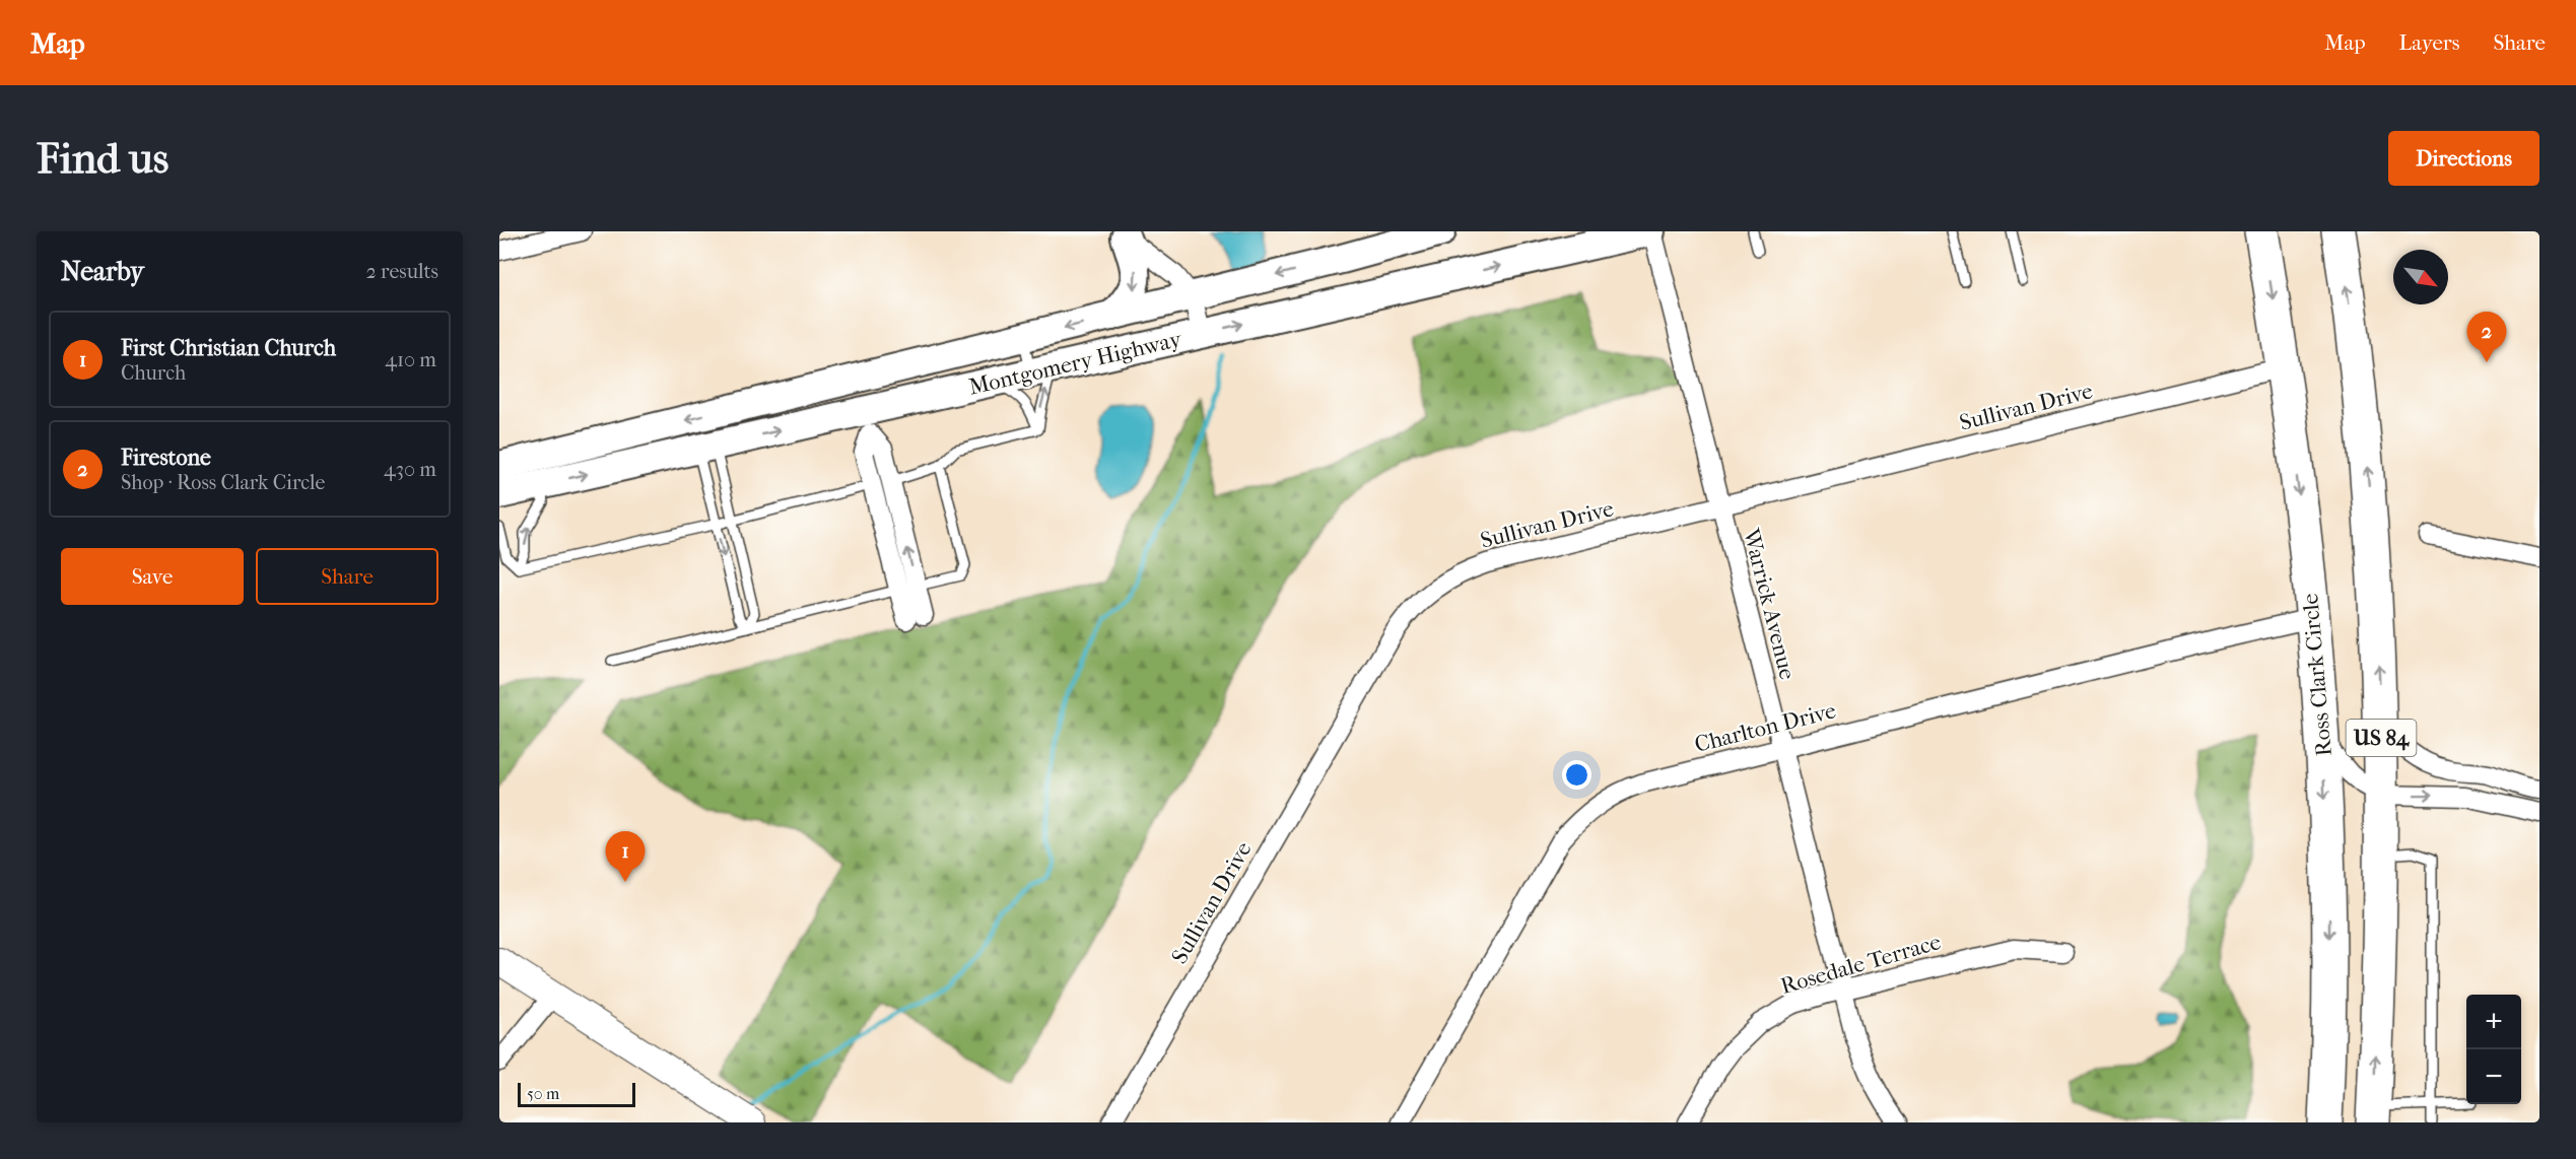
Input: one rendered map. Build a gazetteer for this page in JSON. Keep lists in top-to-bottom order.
{
  "streets": {
    "highway": ["Ross Clark Circle", "US 84"],
    "main road": ["Montgomery Highway"],
    "street": [
      "Sullivan Drive",
      "Warrick Avenue",
      "Charlton Drive",
      "Rosedale Terrace"
    ]
  },
  "crossings": [
    ["Montgomery Highway", "Warrick Avenue"],
    ["Sullivan Drive", "Warrick Avenue"],
    ["Sullivan Drive", "Ross Clark Circle"],
    ["Warrick Avenue", "Charlton Drive"],
    ["Warrick Avenue", "Rosedale Terrace"],
    ["Ross Clark Circle", "Charlton Drive"]
  ],
  "scale_bar": "50 m",
  "north": "bottom right",
  "page": {
    "header": "Map",
    "nav": ["Map", "Layers", "Share"],
    "buttons": [
      "Directions",
      ["Save", "Share"]
    ],
    "title": "Find us",
    "heading": ["Nearby", "2 results"],
    "list": [
      {
        "mark": "1",
        "name": "First Christian Church",
        "note": "Church",
        "value": "410 m"
      },
      {
        "mark": "2",
        "name": "Firestone",
        "note": "Shop · Ross Clark Circle",
        "value": "430 m"
      }
    ],
    "pins": ["2", "1"],
    "map_buttons": ["+", "−"],
    "scale": "50 m"
  }
}
